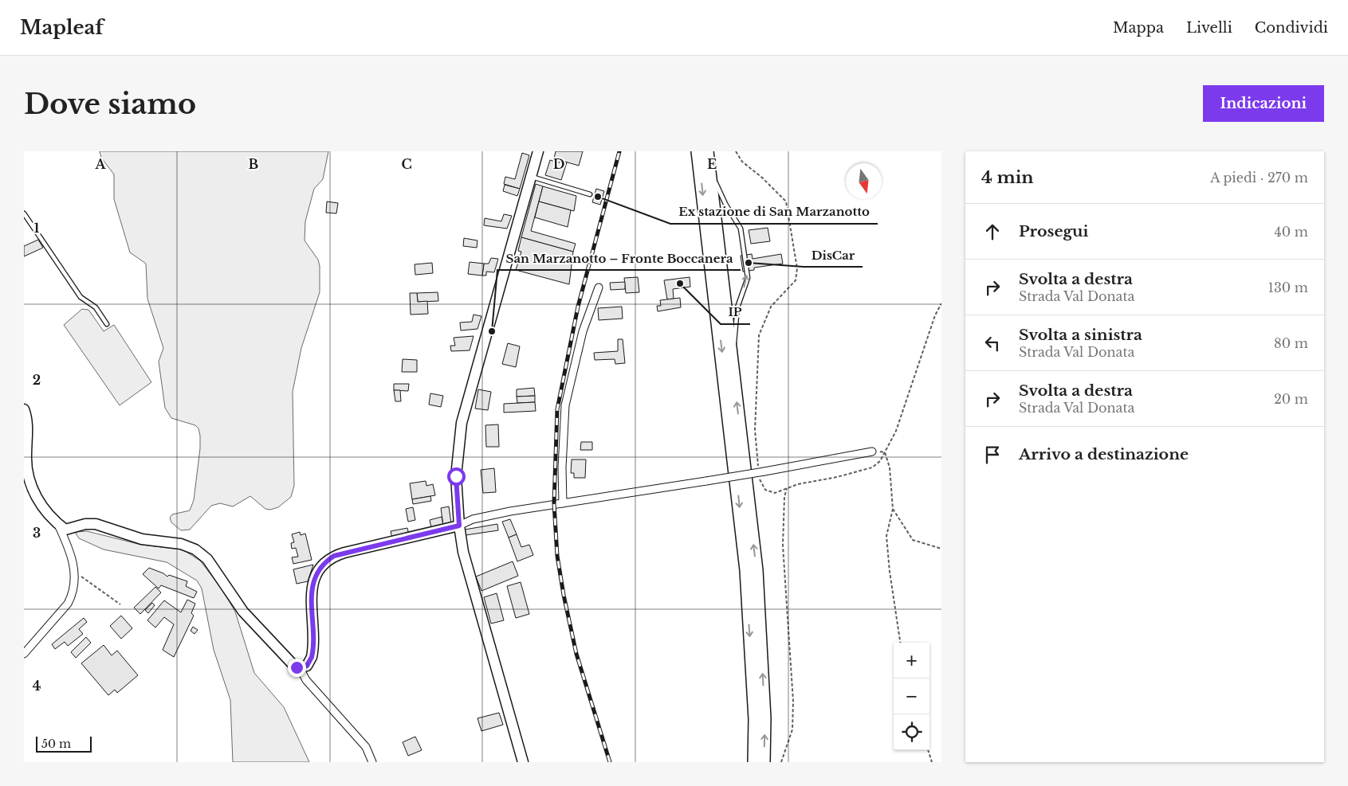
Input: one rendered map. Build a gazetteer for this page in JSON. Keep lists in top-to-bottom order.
{
  "places": [
    "Ex stazione di San Marzanotto",
    "DisCar",
    "IP",
    "San Marzanotto – Fronte Boccanera"
  ],
  "scale_bar": "50 m",
  "north": "bottom",
  "page": {
    "header": "Mapleaf",
    "nav": ["Mappa", "Livelli", "Condividi"],
    "buttons": "Indicazioni",
    "title": "Dove siamo",
    "heading": ["4 min", "A piedi · 270 m"],
    "list": [
      ["Prosegui", "40 m"],
      ["Svolta a destra", "Strada Val Donata", "130 m"],
      ["Svolta a sinistra", "Strada Val Donata", "80 m"],
      ["Svolta a destra", "Strada Val Donata", "20 m"],
      "Arrivo a destinazione"
    ],
    "map_buttons": ["+", "−"],
    "scale": "50 m"
  },
  "grid": {
    "columns": [
      "A",
      "B",
      "C",
      "D",
      "E"
    ],
    "rows": [
      "1",
      "2",
      "3",
      "4"
    ]
  }
}
